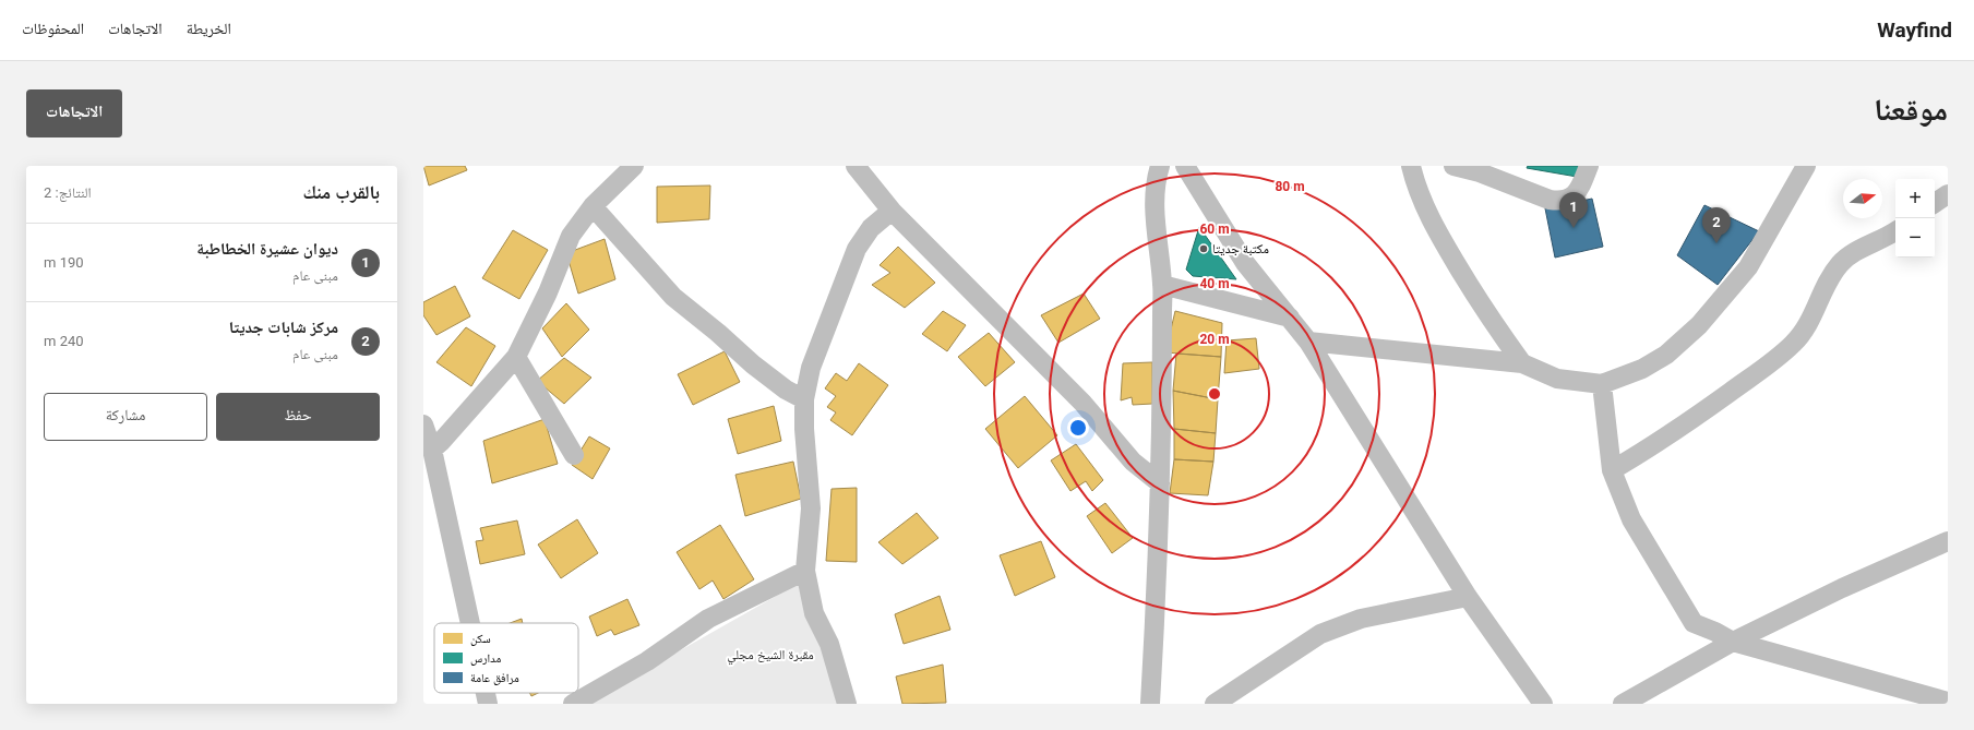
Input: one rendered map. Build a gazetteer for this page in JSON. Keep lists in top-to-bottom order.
{
  "parks": ["مقبرة الشيخ مجلي"],
  "places": ["مكتبة جديتا"],
  "legend": ["سكن", "مدارس", "مرافق عامة"],
  "north": "right",
  "page": {
    "header": "Wayfind",
    "nav": ["الخريطة", "الاتجاهات", "المحفوظات"],
    "title": "موقعنا",
    "buttons": [
      "الاتجاهات",
      ["حفظ", "مشاركة"]
    ],
    "heading": ["بالقرب منك", "النتائج: 2"],
    "map_buttons": ["+", "−"],
    "pins": ["1", "2"],
    "list": [
      {
        "mark": "1",
        "name": "ديوان عشيرة الخطاطبة",
        "note": "مبنى عام",
        "value": "190 m"
      },
      {
        "mark": "2",
        "name": "مركز شابات جديتا",
        "note": "مبنى عام",
        "value": "240 m"
      }
    ]
  },
  "rings": [
    "80 m",
    "60 m",
    "40 m",
    "20 m"
  ]
}
